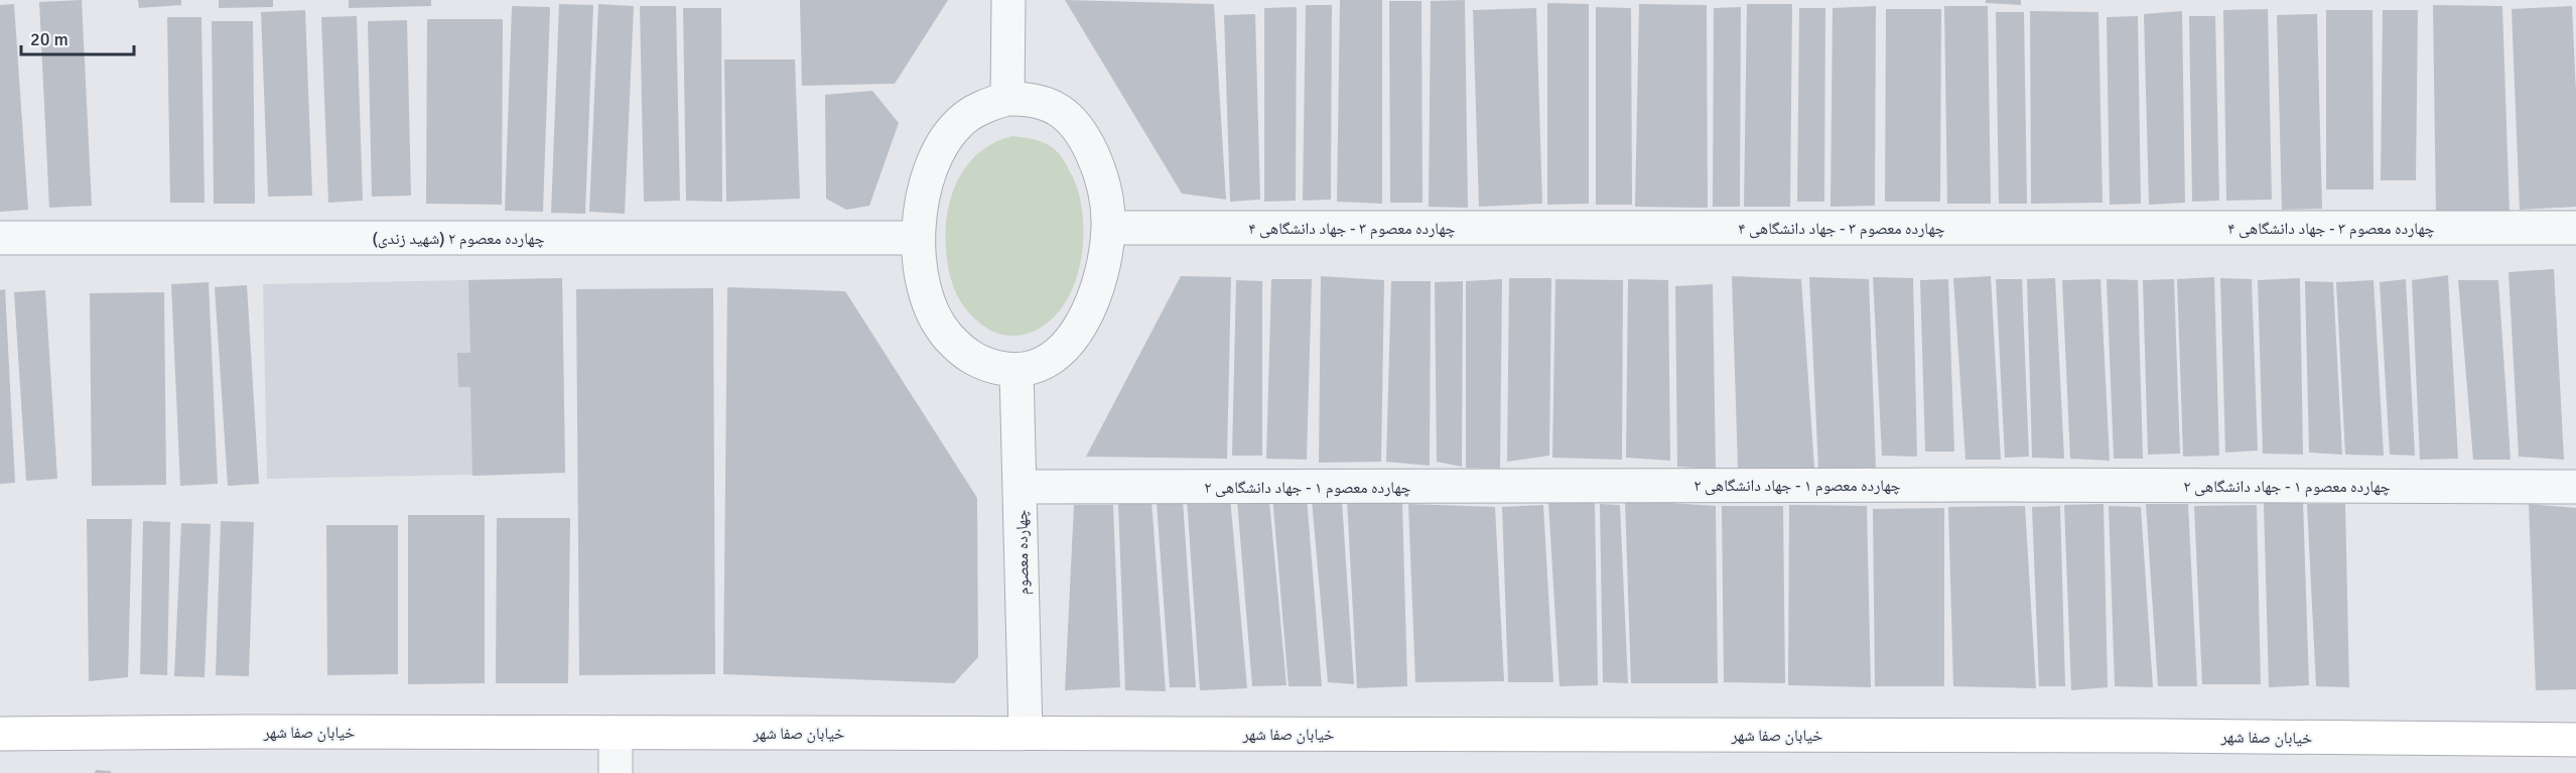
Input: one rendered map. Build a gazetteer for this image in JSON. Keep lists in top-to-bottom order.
{
  "streets": {
    "main road": ["خیابان صفا شهر"],
    "street": [
      "چهارده معصوم ۳ - جهاد دانشگاهی ۴",
      "چهارده معصوم ۲ (شهید زندی)",
      "چهارده معصوم ۱ - جهاد دانشگاهی ۲",
      "چهارده معصوم"
    ]
  },
  "crossings": [
    ["چهارده معصوم ۱ - جهاد دانشگاهی ۲", "چهارده معصوم"],
    ["چهارده معصوم", "خیابان صفا شهر"]
  ],
  "scale_bar": "20 m"
}
